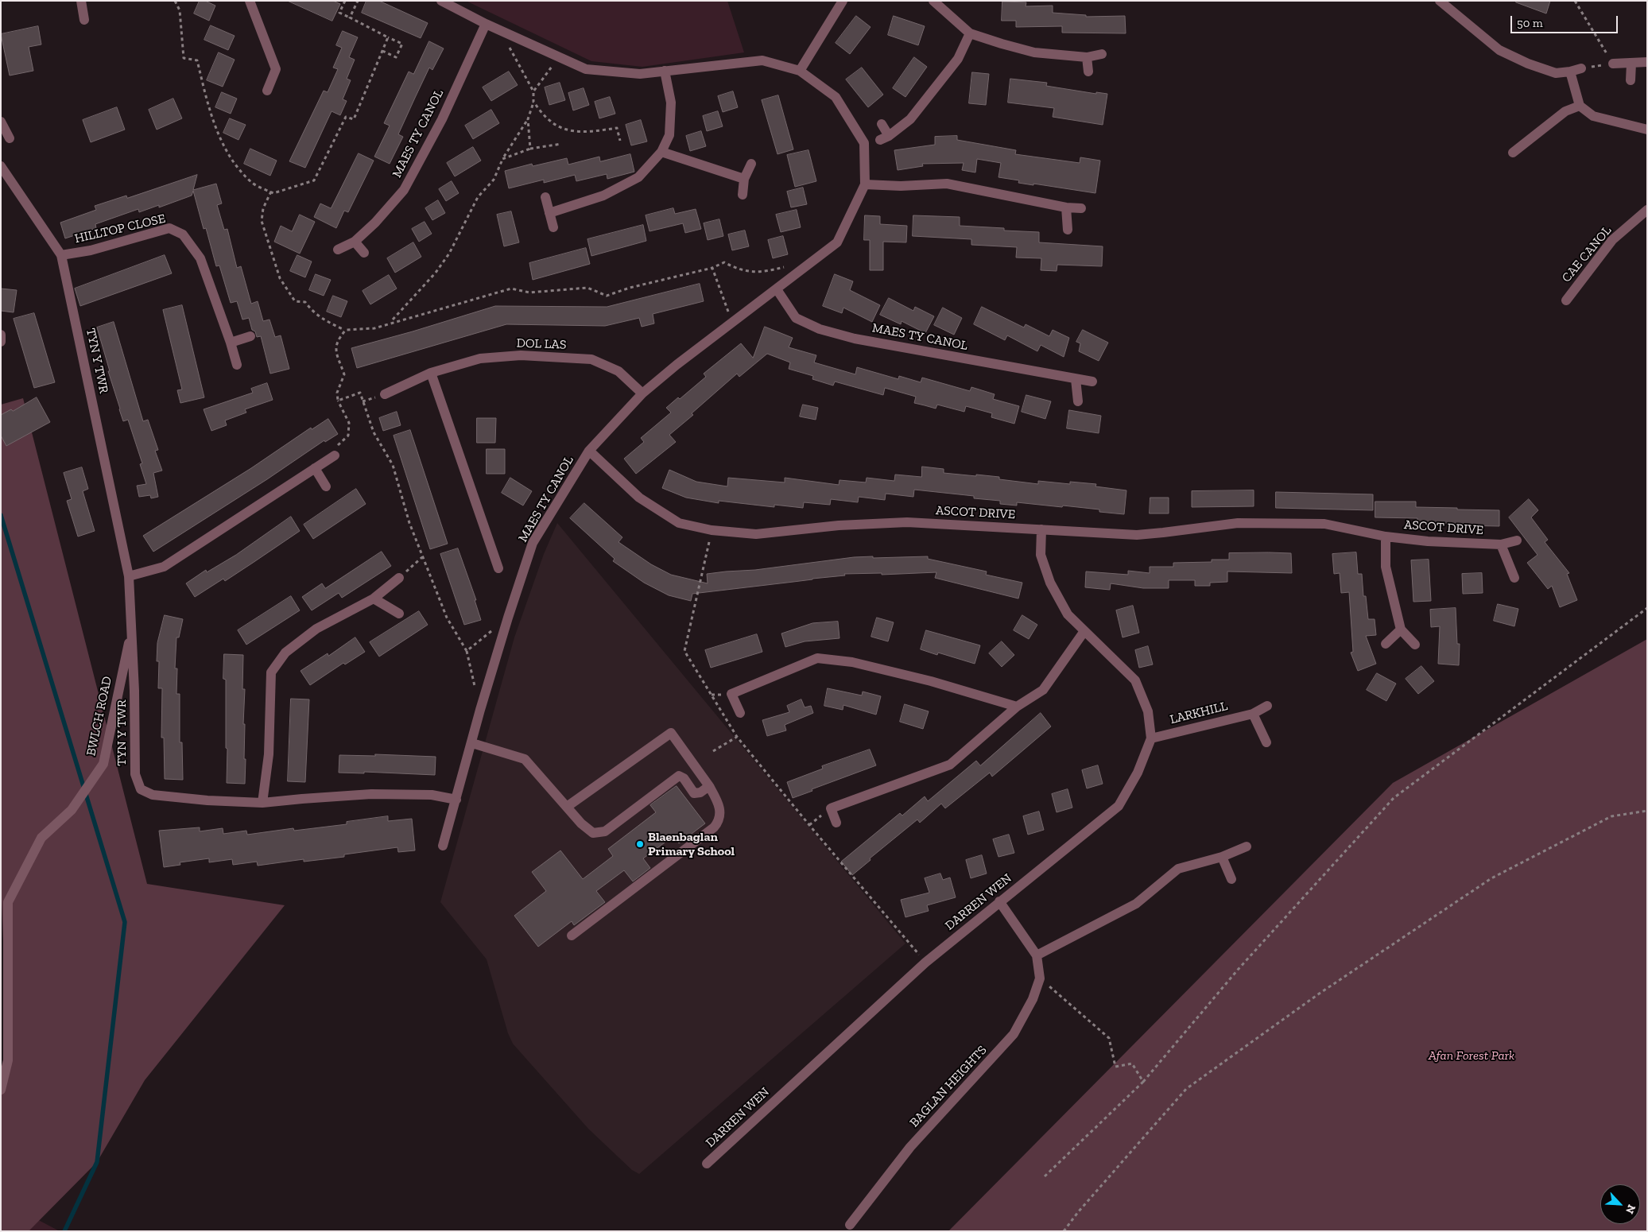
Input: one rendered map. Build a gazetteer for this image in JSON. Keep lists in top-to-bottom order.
{
  "streets": {
    "street": [
      "MAES TY CANOL",
      "HILLTOP CLOSE",
      "CAE CANOL",
      "DOL LAS",
      "TYN Y TWR",
      "ASCOT DRIVE",
      "LARKHILL",
      "BWLCH ROAD",
      "DARREN WEN",
      "BAGLAN HEIGHTS"
    ]
  },
  "crossings": [
    ["MAES TY CANOL", "DOL LAS"],
    ["MAES TY CANOL", "TYN Y TWR"],
    ["MAES TY CANOL", "ASCOT DRIVE"],
    ["HILLTOP CLOSE", "TYN Y TWR"],
    ["TYN Y TWR", "BWLCH ROAD"],
    ["ASCOT DRIVE", "DARREN WEN"],
    ["LARKHILL", "DARREN WEN"],
    ["DARREN WEN", "BAGLAN HEIGHTS"]
  ],
  "parks": ["Afan Forest Park"],
  "places": ["Blaenbaglan Primary School"],
  "scale_bar": "50 m",
  "north": "bottom right"
}
